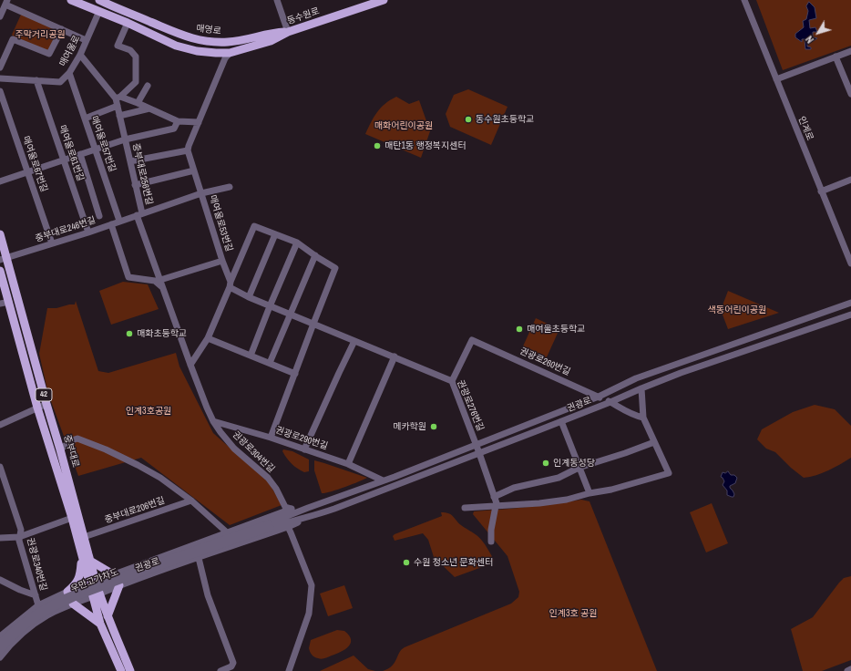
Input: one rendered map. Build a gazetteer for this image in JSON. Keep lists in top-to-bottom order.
{
  "streets": {
    "main road": [
      "동수원로",
      "매영로",
      "42",
      "중부대로"
    ],
    "street": [
      "매여울로",
      "인계로",
      "매여울로57번길",
      "매여울로61번길",
      "매여울로67번길",
      "중부대로256번길",
      "매여울로53번길",
      "중부대로246번길",
      "권광로260번길",
      "권광로",
      "권광로276번길",
      "권광로290번길",
      "권광로304번길",
      "중부대로206번길",
      "권광로340번길",
      "우만고가차도"
    ]
  },
  "crossings": [
    ["동수원로", "매영로"],
    ["동수원로", "매여울로"],
    ["매여울로", "매여울로57번길"],
    ["매여울로", "매여울로61번길"],
    ["매여울로57번길", "중부대로256번길"],
    ["매여울로57번길", "중부대로246번길"],
    ["매여울로61번길", "중부대로256번길"],
    ["매여울로61번길", "중부대로246번길"],
    ["매여울로67번길", "중부대로256번길"],
    ["매여울로67번길", "중부대로246번길"],
    ["중부대로256번길", "중부대로246번길"],
    ["매여울로53번길", "중부대로246번길"],
    ["매여울로53번길", "권광로276번길"],
    ["중부대로246번길", "중부대로"],
    ["권광로260번길", "권광로"],
    ["권광로260번길", "권광로276번길"],
    ["권광로", "권광로276번길"],
    ["권광로", "권광로290번길"],
    ["권광로", "중부대로"],
    ["권광로", "권광로304번길"],
    ["권광로", "권광로340번길"],
    ["권광로", "우만고가차도"],
    ["권광로290번길", "권광로304번길"],
    ["중부대로", "중부대로206번길"]
  ],
  "parks": [
    "주막거리공원",
    "매화어린이공원",
    "색동어린이공원",
    "인계3호공원",
    "인계3호 공원"
  ],
  "places": [
    "동수원초등학교",
    "매탄1동 행정복지센터",
    "매여울초등학교",
    "매화초등학교",
    "메카학원",
    "인계동성당",
    "수원 청소년 문화센터"
  ],
  "north": "bottom left"
}
